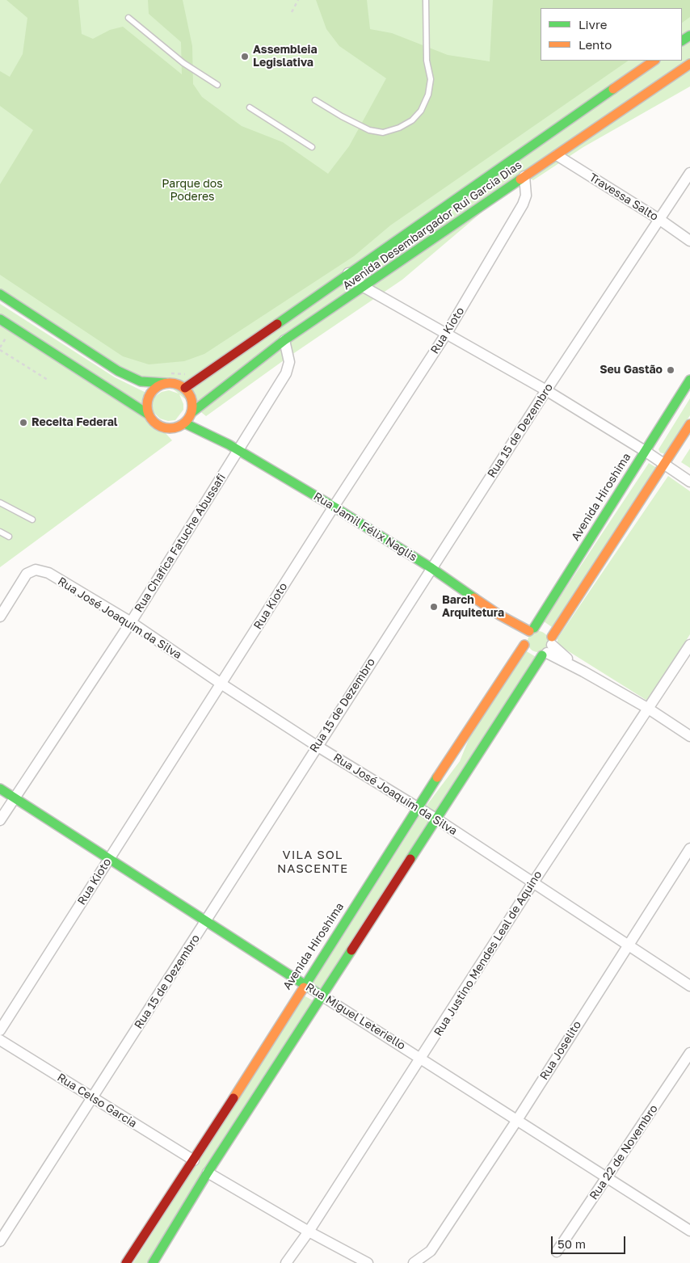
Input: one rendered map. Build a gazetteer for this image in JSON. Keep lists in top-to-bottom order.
{
  "streets": {
    "main road": [
      "Avenida Desembargador Rui Garcia Dias",
      "Avenida Hiroshima",
      "Rua Jamil Félix Naglis",
      "Rua Miguel Leteriello"
    ],
    "street": [
      "Travessa Salto",
      "Rua Kioto",
      "Rua 15 de Dezembro",
      "Rua Chafica Fatuche Abussafi",
      "Rua José Joaquim da Silva",
      "Rua Justino Mendes Leal de Aquino",
      "Rua Joselito",
      "Rua Celso Garcia",
      "Rua 22 de Novembro"
    ]
  },
  "crossings": [
    ["Travessa Salto", "Avenida Desembargador Rui Garcia Dias"],
    ["Travessa Salto", "Rua 15 de Dezembro"],
    ["Avenida Desembargador Rui Garcia Dias", "Rua Kioto"],
    ["Avenida Desembargador Rui Garcia Dias", "Rua Jamil Félix Naglis"],
    ["Avenida Desembargador Rui Garcia Dias", "Rua Chafica Fatuche Abussafi"],
    ["Rua Kioto", "Rua Jamil Félix Naglis"],
    ["Rua Kioto", "Rua José Joaquim da Silva"],
    ["Rua Kioto", "Rua Miguel Leteriello"],
    ["Rua 15 de Dezembro", "Rua Jamil Félix Naglis"],
    ["Rua 15 de Dezembro", "Rua José Joaquim da Silva"],
    ["Rua 15 de Dezembro", "Rua Miguel Leteriello"],
    ["Rua 15 de Dezembro", "Rua Celso Garcia"],
    ["Avenida Hiroshima", "Rua Jamil Félix Naglis"],
    ["Avenida Hiroshima", "Rua José Joaquim da Silva"],
    ["Avenida Hiroshima", "Rua Miguel Leteriello"],
    ["Avenida Hiroshima", "Rua Celso Garcia"],
    ["Rua Jamil Félix Naglis", "Rua Chafica Fatuche Abussafi"],
    ["Rua Jamil Félix Naglis", "Rua Justino Mendes Leal de Aquino"],
    ["Rua Chafica Fatuche Abussafi", "Rua José Joaquim da Silva"],
    ["Rua Chafica Fatuche Abussafi", "Rua Miguel Leteriello"],
    ["Rua José Joaquim da Silva", "Rua Justino Mendes Leal de Aquino"],
    ["Rua José Joaquim da Silva", "Rua Joselito"],
    ["Rua Justino Mendes Leal de Aquino", "Rua Miguel Leteriello"],
    ["Rua Miguel Leteriello", "Rua Joselito"],
    ["Rua Miguel Leteriello", "Rua 22 de Novembro"]
  ],
  "districts": ["VILA SOL NASCENTE"],
  "parks": ["Parque dos Poderes"],
  "places": [
    "Assembleia Legislativa",
    "Seu Gastão",
    "Receita Federal",
    "Barch Arquitetura"
  ],
  "legend": ["Livre", "Lento"],
  "scale_bar": "50 m"
}
